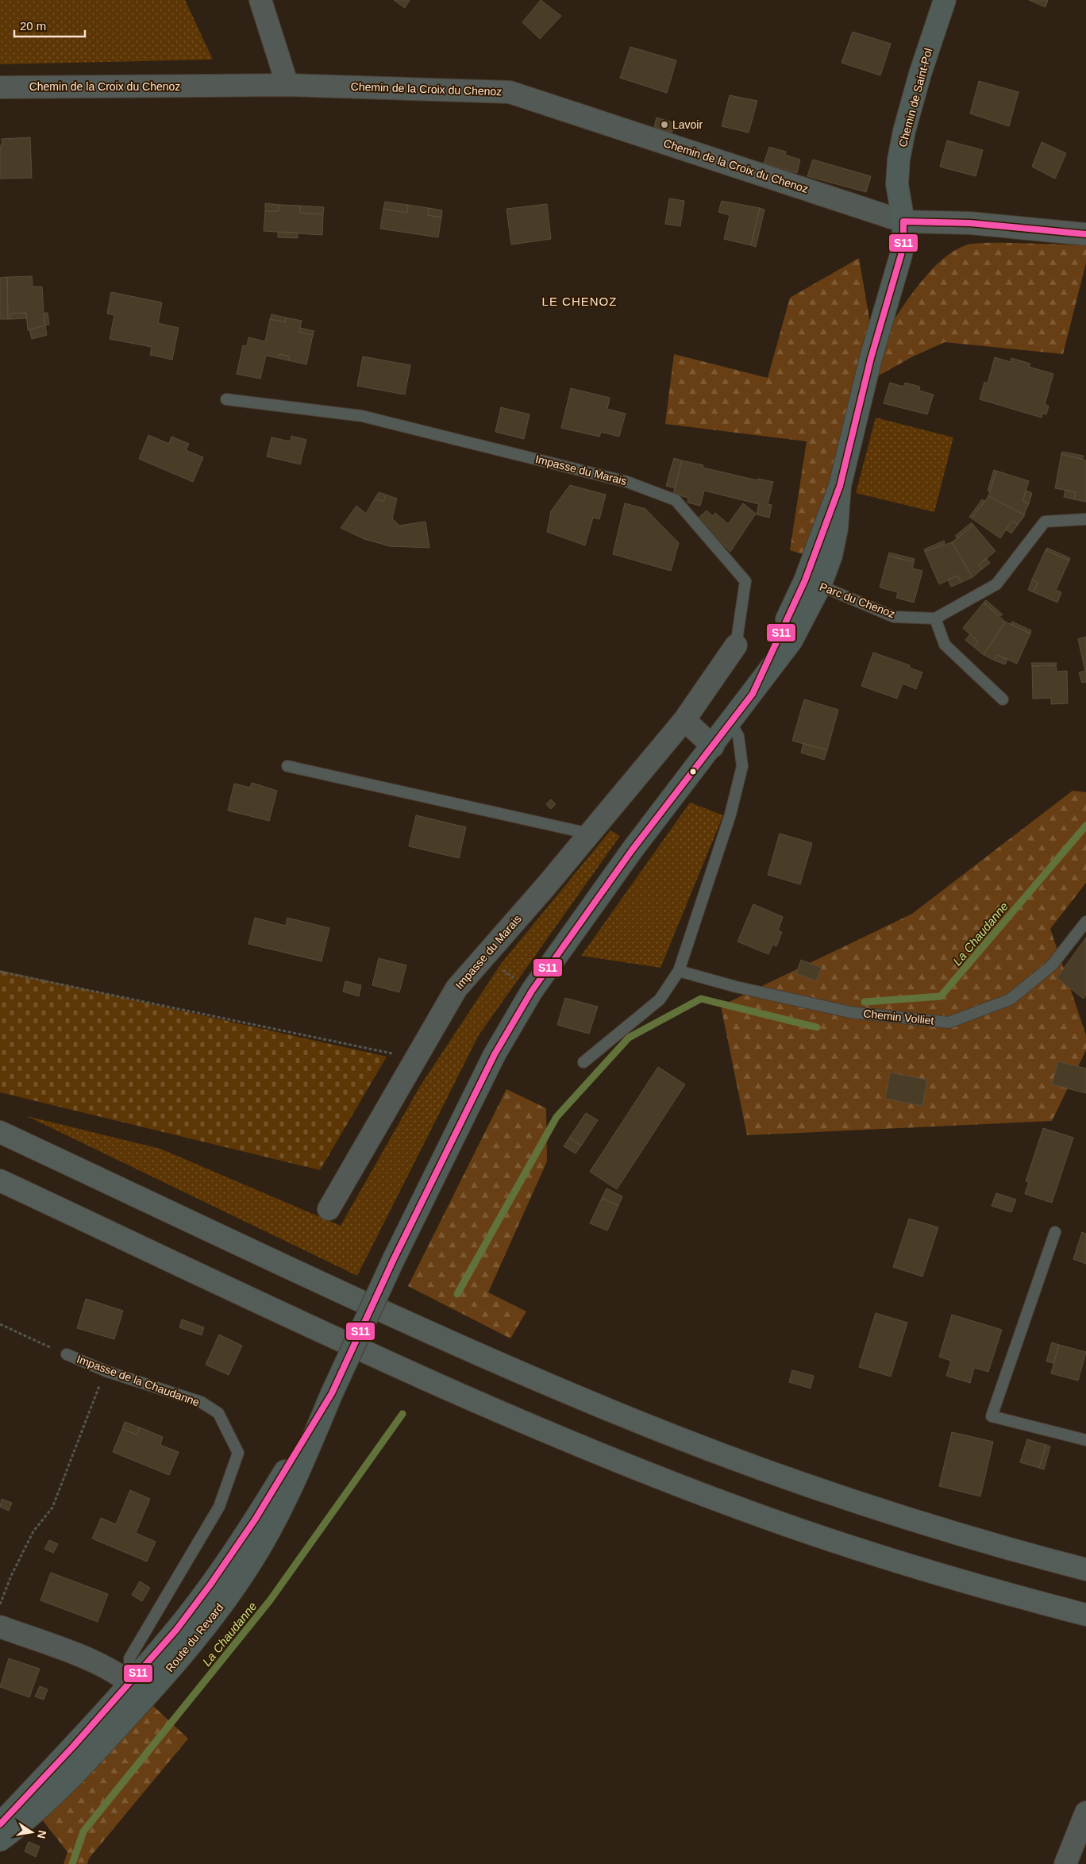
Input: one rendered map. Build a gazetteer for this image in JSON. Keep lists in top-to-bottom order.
{
  "streets": {
    "main road": ["Chemin de Saint-Pol", "Route du Revard"],
    "street": ["Chemin de la Croix du Chenoz", "Impasse du Marais"],
    "lane": ["Parc du Chenoz", "Chemin Volliet", "Impasse de la Chaudanne"]
  },
  "crossings": [
    ["Chemin de la Croix du Chenoz", "Chemin de Saint-Pol"],
    ["Chemin de la Croix du Chenoz", "Route du Revard"],
    ["Chemin de Saint-Pol", "Route du Revard"],
    ["Parc du Chenoz", "Route du Revard"],
    ["Impasse de la Chaudanne", "Route du Revard"]
  ],
  "districts": ["LE CHENOZ"],
  "water": ["La Chaudanne"],
  "places": ["Lavoir"],
  "lines": ["transit line S11"],
  "scale_bar": "20 m",
  "north": "right"
}
